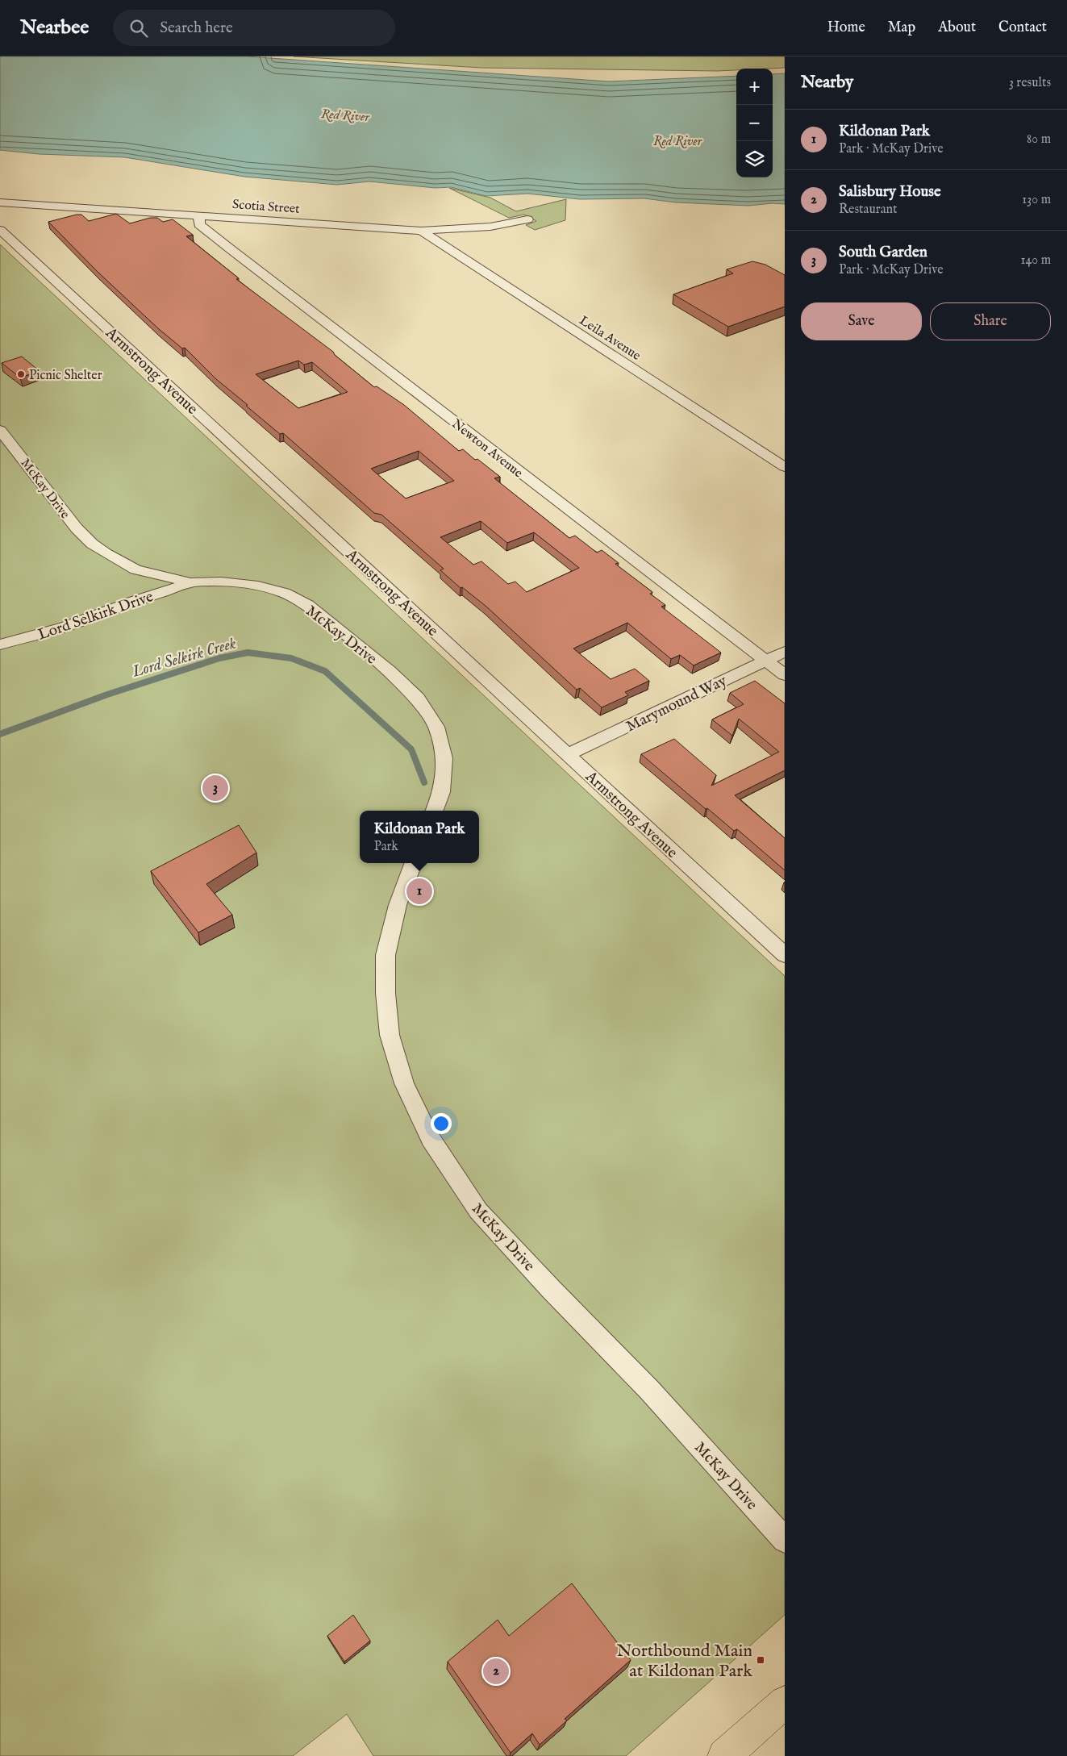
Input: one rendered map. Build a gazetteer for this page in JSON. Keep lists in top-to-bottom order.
{
  "streets": {
    "street": [
      "Scotia Street",
      "Leila Avenue",
      "Armstrong Avenue",
      "Newton Avenue",
      "McKay Drive",
      "Lord Selkirk Drive",
      "Marymound Way"
    ]
  },
  "crossings": [
    ["Scotia Street", "Leila Avenue"],
    ["Scotia Street", "Newton Avenue"],
    ["Armstrong Avenue", "Marymound Way"],
    ["Newton Avenue", "Marymound Way"],
    ["McKay Drive", "Lord Selkirk Drive"]
  ],
  "water": ["Red River", "Lord Selkirk Creek"],
  "places": {
    "other": ["Picnic Shelter"],
    "transit": ["Northbound Main at Kildonan Park"]
  },
  "page": {
    "header": "Nearbee",
    "search": "Search here",
    "nav": [
      "Home",
      "Map",
      "About",
      "Contact"
    ],
    "heading": ["Nearby", "3 results"],
    "map_buttons": ["+", "−"],
    "list": [
      {
        "mark": "1",
        "name": "Kildonan Park",
        "note": "Park · McKay Drive",
        "value": "80 m"
      },
      {
        "mark": "2",
        "name": "Salisbury House",
        "note": "Restaurant",
        "value": "130 m"
      },
      {
        "mark": "3",
        "name": "South Garden",
        "note": "Park · McKay Drive",
        "value": "140 m"
      }
    ],
    "buttons": ["Save", "Share"],
    "pins": ["3", "1", "2"],
    "popup": ["Kildonan Park", "Park"]
  }
}
